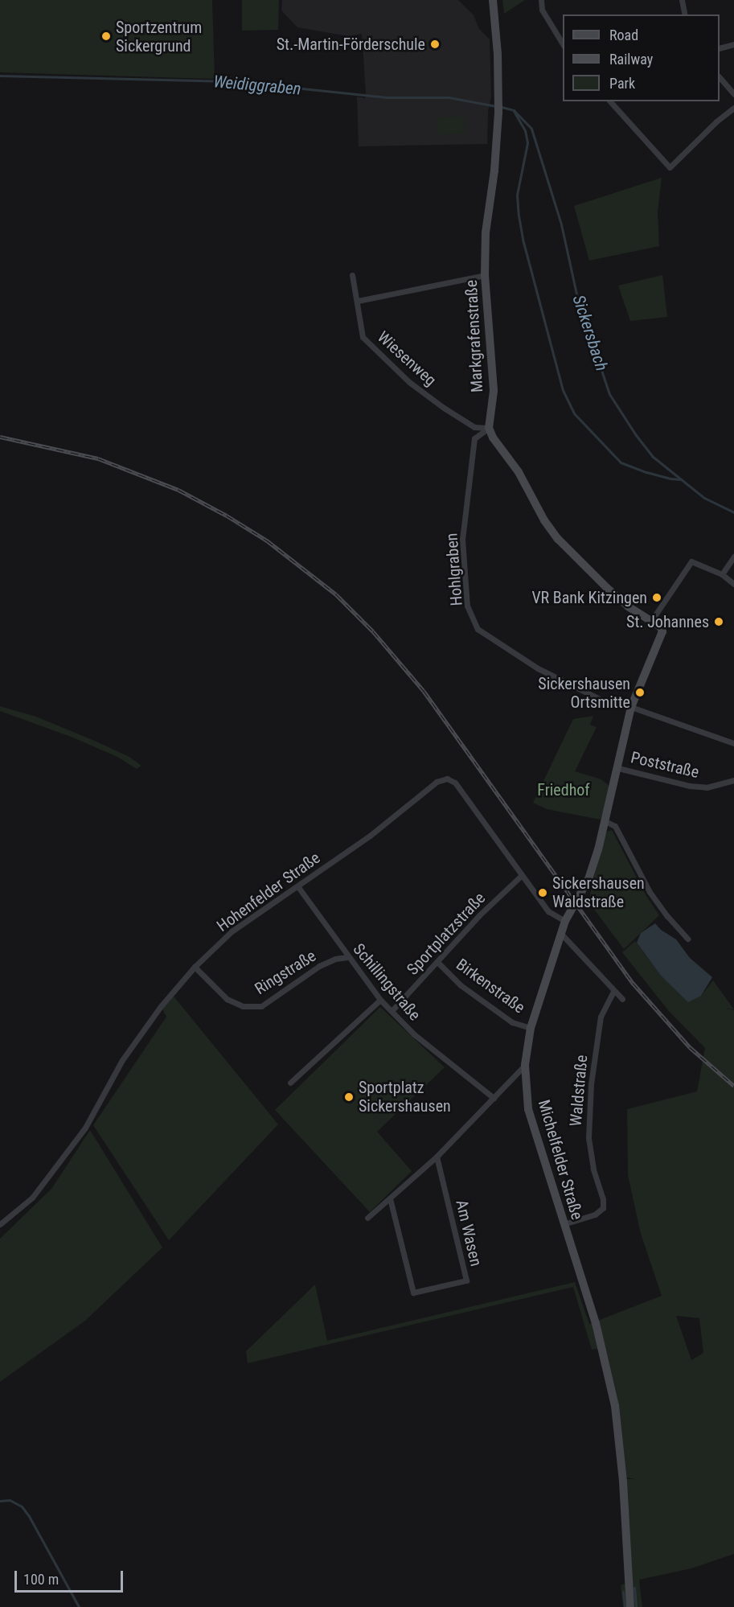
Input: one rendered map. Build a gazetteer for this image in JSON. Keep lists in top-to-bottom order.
{
  "streets": {
    "street": [
      "Markgrafenstraße",
      "Wiesenweg",
      "Hohlgraben",
      "Poststraße",
      "Hohenfelder Straße",
      "Sportplatzstraße",
      "Ringstraße",
      "Schillingstraße",
      "Birkenstraße",
      "Waldstraße",
      "Michelfelder Straße",
      "Am Wasen"
    ]
  },
  "crossings": [
    ["Markgrafenstraße", "Wiesenweg"],
    ["Markgrafenstraße", "Hohlgraben"],
    ["Wiesenweg", "Hohlgraben"],
    ["Hohlgraben", "Michelfelder Straße"],
    ["Poststraße", "Michelfelder Straße"],
    ["Hohenfelder Straße", "Sportplatzstraße"],
    ["Hohenfelder Straße", "Ringstraße"],
    ["Hohenfelder Straße", "Schillingstraße"],
    ["Hohenfelder Straße", "Michelfelder Straße"],
    ["Sportplatzstraße", "Schillingstraße"],
    ["Sportplatzstraße", "Birkenstraße"],
    ["Ringstraße", "Schillingstraße"],
    ["Birkenstraße", "Michelfelder Straße"],
    ["Waldstraße", "Michelfelder Straße"]
  ],
  "water": ["Weidiggraben", "Sickersbach"],
  "parks": ["Friedhof"],
  "places": [
    "Sportzentrum Sickergrund",
    "St.-Martin-Förderschule",
    "VR Bank Kitzingen",
    "St. Johannes",
    "Sickershausen Ortsmitte",
    "Sickershausen Waldstraße",
    "Sportplatz Sickershausen"
  ],
  "legend": ["Road", "Railway", "Park"],
  "scale_bar": "100 m"
}
